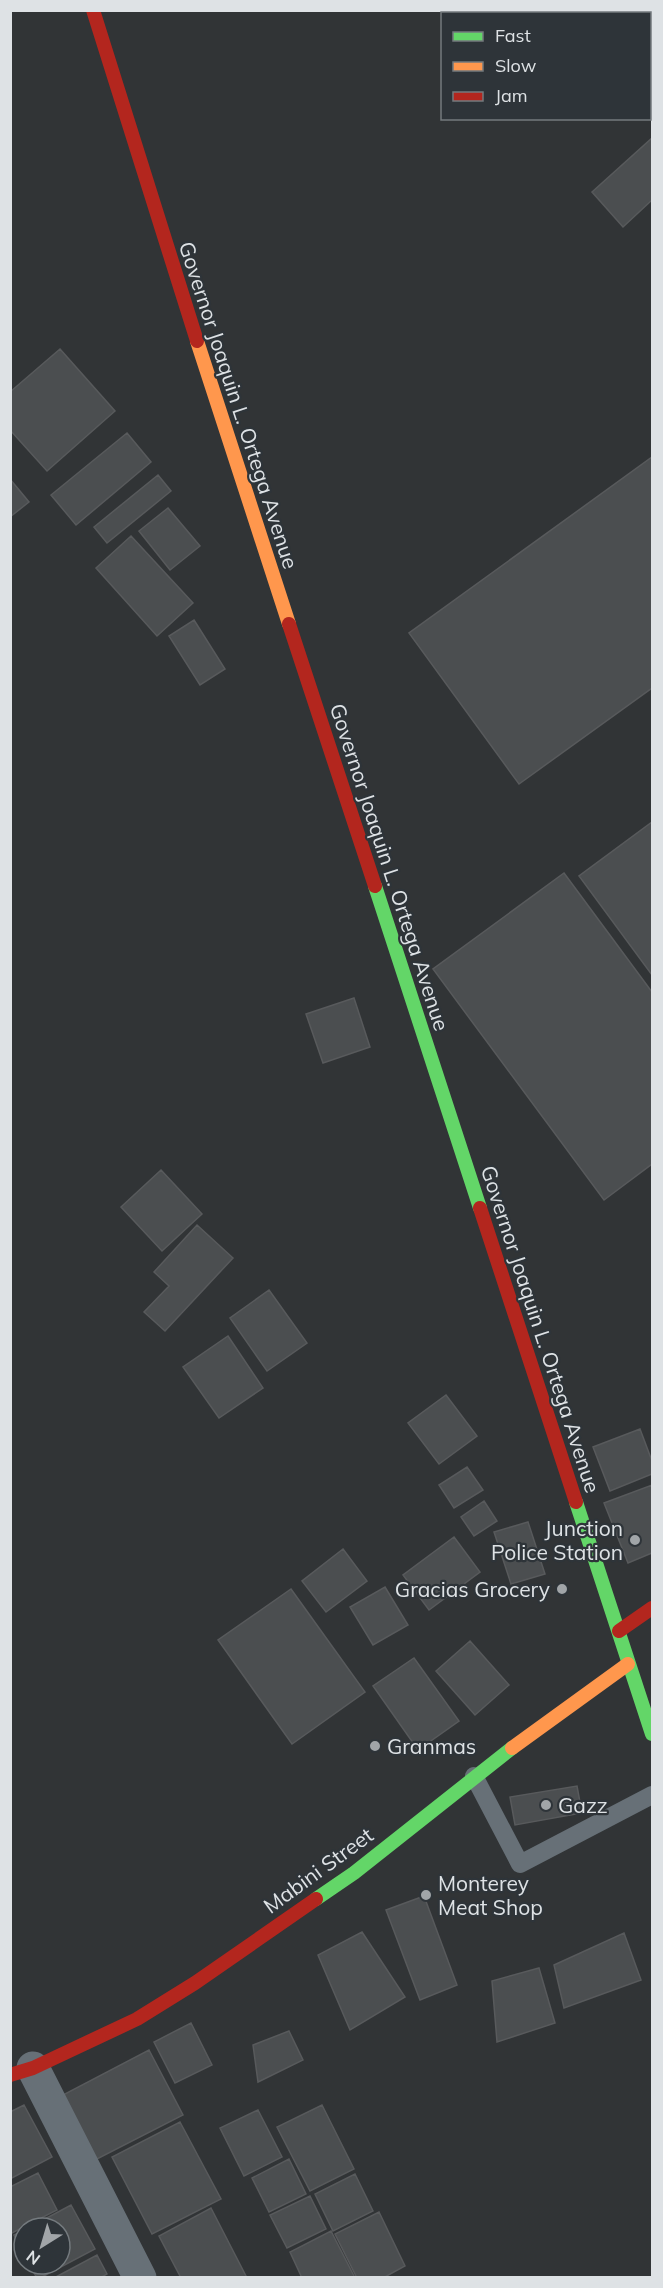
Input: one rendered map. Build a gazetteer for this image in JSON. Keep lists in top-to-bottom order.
{
  "streets": {
    "main road": ["Governor Joaquin L. Ortega Avenue", "Mabini Street"]
  },
  "crossings": [
    ["Governor Joaquin L. Ortega Avenue", "Mabini Street"]
  ],
  "places": [
    "Junction Police Station",
    "Gracias Grocery",
    "Granmas",
    "Gazz",
    "Monterey Meat Shop"
  ],
  "legend": ["Fast", "Slow", "Jam"],
  "north": "bottom left"
}
